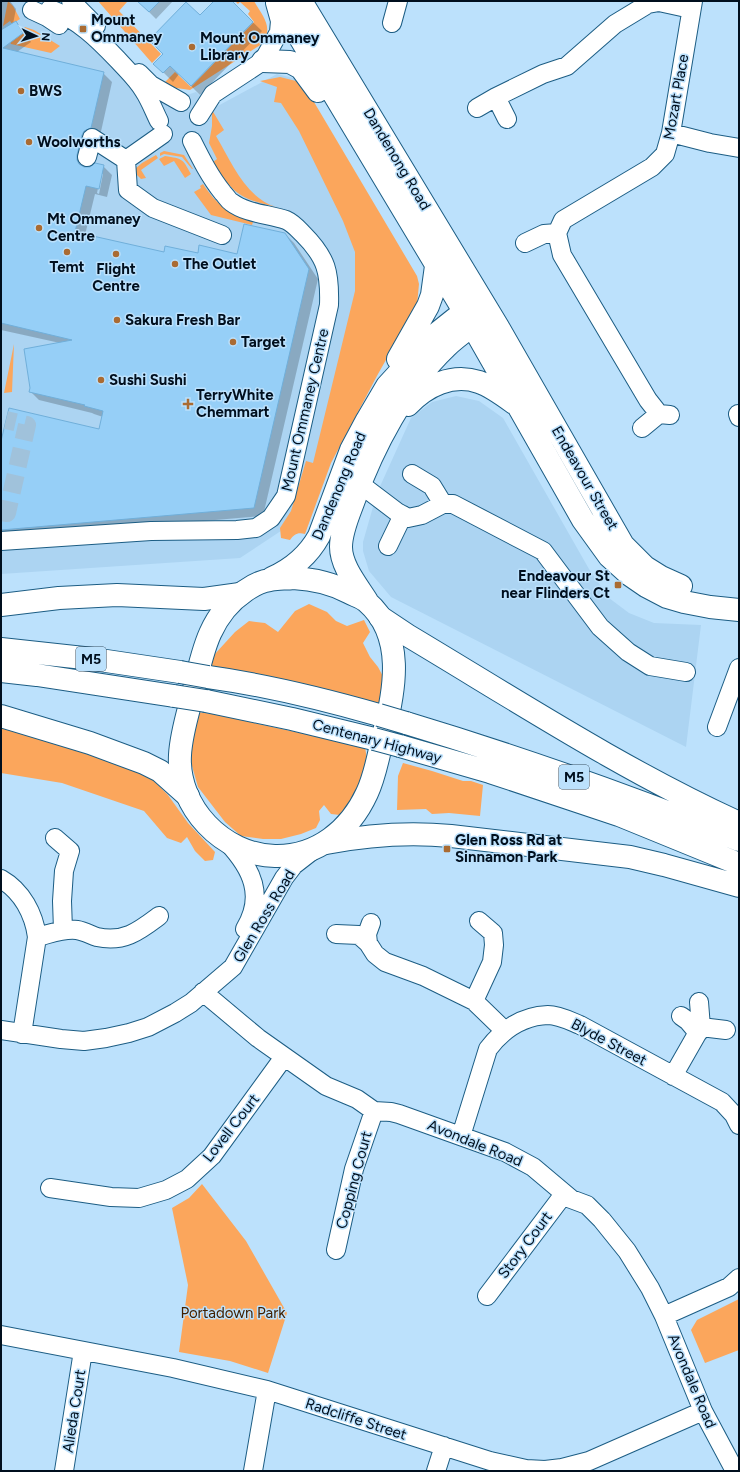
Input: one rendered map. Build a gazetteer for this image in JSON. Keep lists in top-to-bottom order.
{
  "streets": {
    "main road": [
      "Dandenong Road",
      "Endeavour Street",
      "M5",
      "Centenary Highway"
    ],
    "street": [
      "Mozart Place",
      "Mount Ommaney Centre",
      "Glen Ross Road",
      "Blyde Street",
      "Lovell Court",
      "Avondale Road",
      "Copping Court",
      "Story Court",
      "Alieda Court",
      "Radcliffe Street"
    ]
  },
  "crossings": [
    ["Dandenong Road", "Endeavour Street"],
    ["Dandenong Road", "Glen Ross Road"],
    ["Blyde Street", "Avondale Road"],
    ["Avondale Road", "Copping Court"],
    ["Avondale Road", "Story Court"],
    ["Avondale Road", "Radcliffe Street"],
    ["Alieda Court", "Radcliffe Street"]
  ],
  "parks": ["Portadown Park"],
  "places": {
    "transit": ["Mount Ommaney", "Endeavour St near Flinders Ct", "Glen Ross Rd at Sinnamon Park"],
    "other": [
      "Mount Ommaney Library",
      "BWS",
      "Woolworths",
      "Mt Ommaney Centre",
      "Temt",
      "Flight Centre",
      "The Outlet",
      "Sakura Fresh Bar",
      "Target",
      "Sushi Sushi"
    ],
    "health": ["TerryWhite Chemmart"]
  },
  "north": "right"
}
